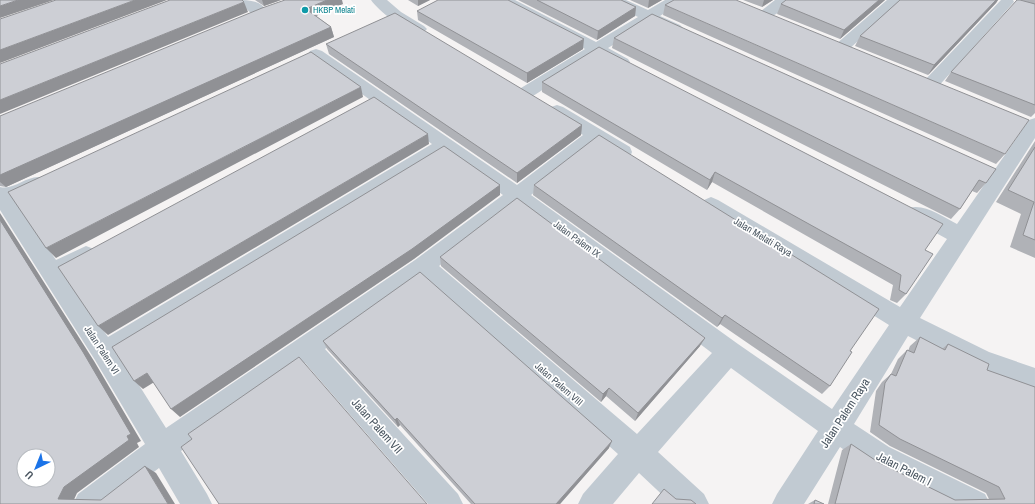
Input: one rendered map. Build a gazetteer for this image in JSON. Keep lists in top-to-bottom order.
{
  "streets": {
    "street": [
      "Jalan Melati Raya",
      "Jalan Palem IX",
      "Jalan Palem VI",
      "Jalan Palem VIII",
      "Jalan Palem Raya",
      "Jalan Palem VII",
      "Jalan Palem I"
    ]
  },
  "crossings": [
    ["Jalan Melati Raya", "Jalan Palem Raya"],
    ["Jalan Palem IX", "Jalan Palem Raya"],
    ["Jalan Palem IX", "Jalan Palem I"],
    ["Jalan Palem Raya", "Jalan Palem I"]
  ],
  "places": ["HKBP Melati"],
  "north": "bottom left"
}
